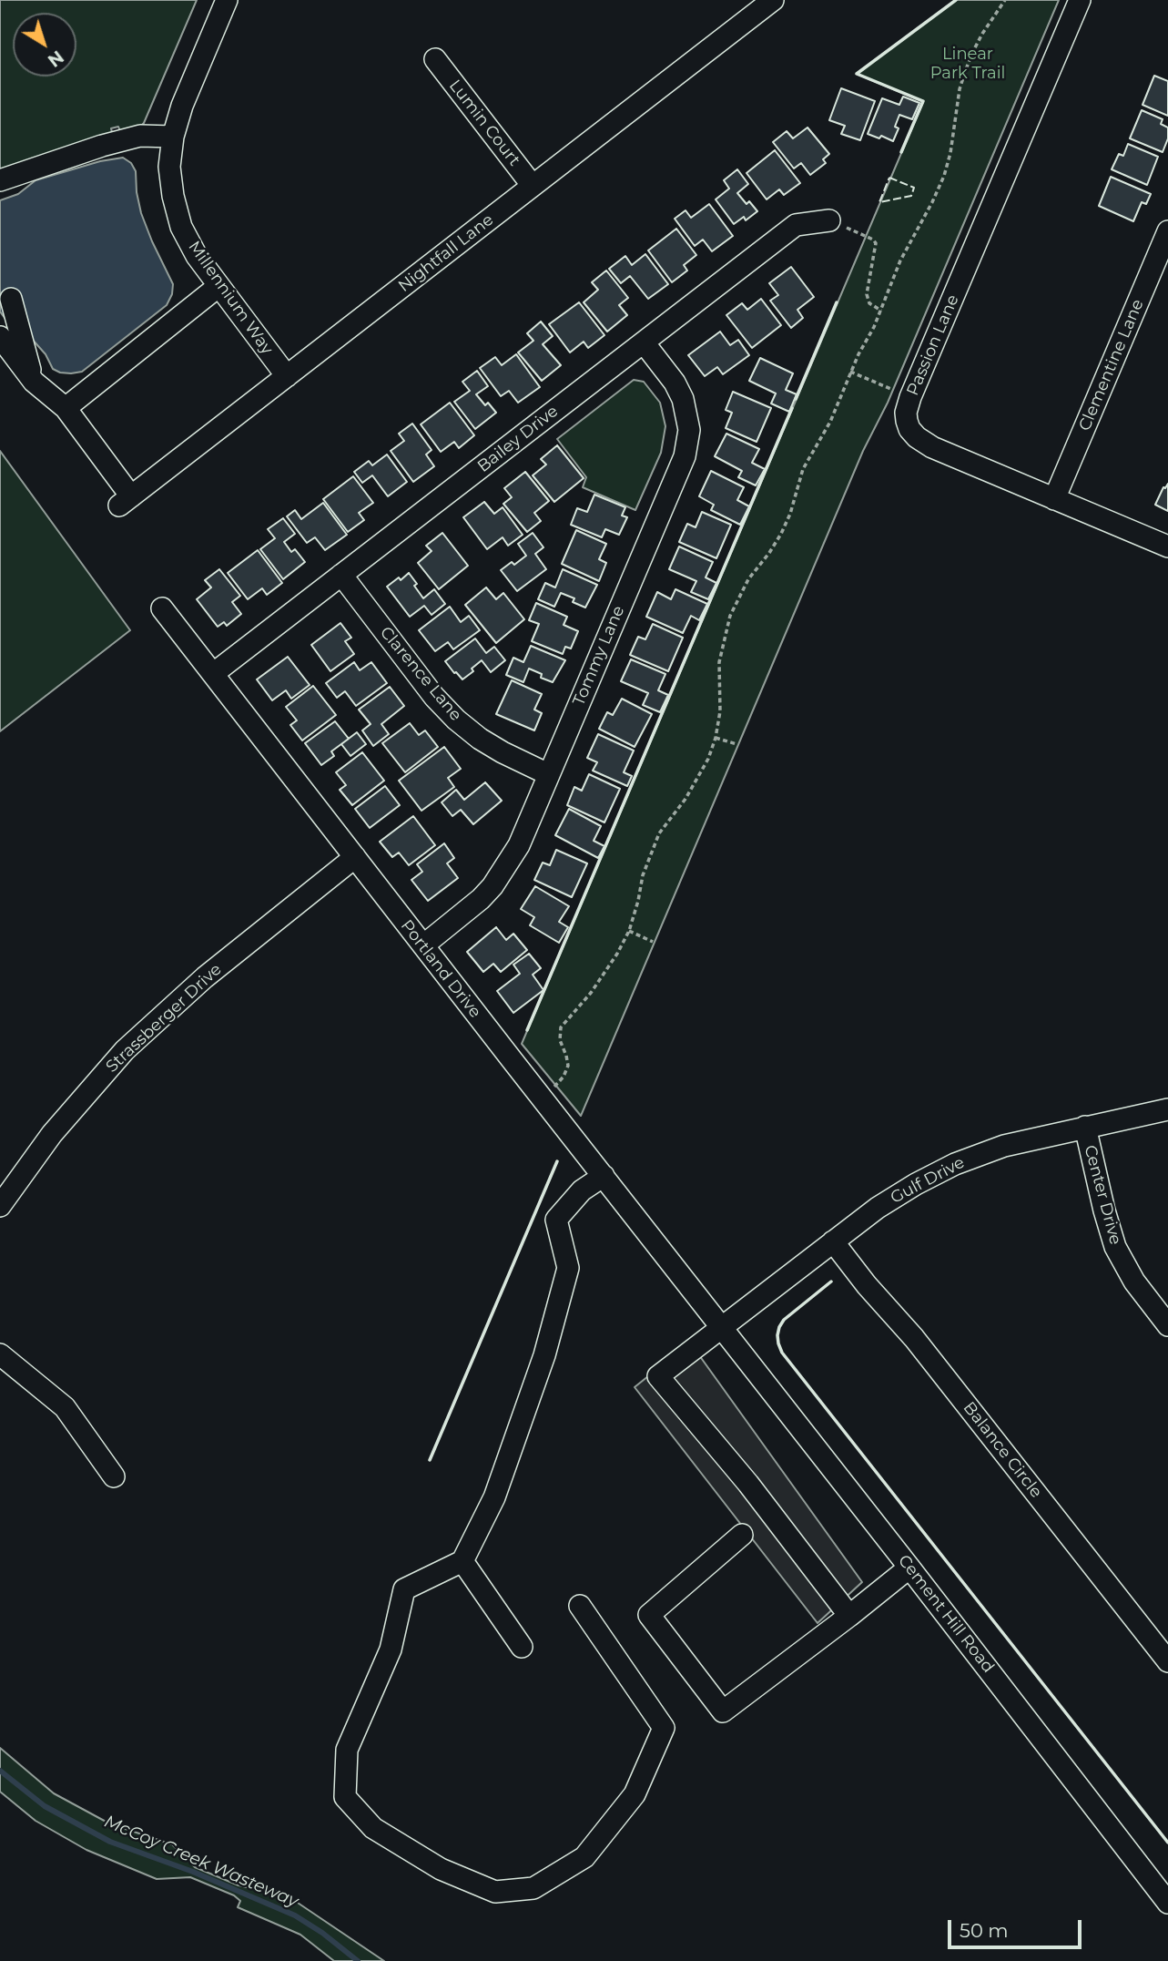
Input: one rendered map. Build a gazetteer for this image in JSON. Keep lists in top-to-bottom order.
{
  "streets": {
    "street": [
      "Lumin Court",
      "Nightfall Lane",
      "Millennium Way",
      "Passion Lane",
      "Clementine Lane",
      "Bailey Drive",
      "Tommy Lane",
      "Clarence Lane",
      "Portland Drive",
      "Strassberger Drive",
      "Gulf Drive",
      "Center Drive",
      "Balance Circle",
      "Cement Hill Road"
    ]
  },
  "crossings": [
    ["Lumin Court", "Nightfall Lane"],
    ["Nightfall Lane", "Millennium Way"],
    ["Passion Lane", "Clementine Lane"],
    ["Bailey Drive", "Tommy Lane"],
    ["Bailey Drive", "Clarence Lane"],
    ["Bailey Drive", "Portland Drive"],
    ["Tommy Lane", "Clarence Lane"],
    ["Tommy Lane", "Portland Drive"],
    ["Portland Drive", "Strassberger Drive"],
    ["Portland Drive", "Gulf Drive"],
    ["Portland Drive", "Cement Hill Road"],
    ["Gulf Drive", "Center Drive"],
    ["Gulf Drive", "Balance Circle"],
    ["Gulf Drive", "Cement Hill Road"]
  ],
  "water": ["McCoy Creek Wasteway"],
  "parks": ["Linear Park Trail"],
  "scale_bar": "50 m",
  "north": "bottom right"
}
